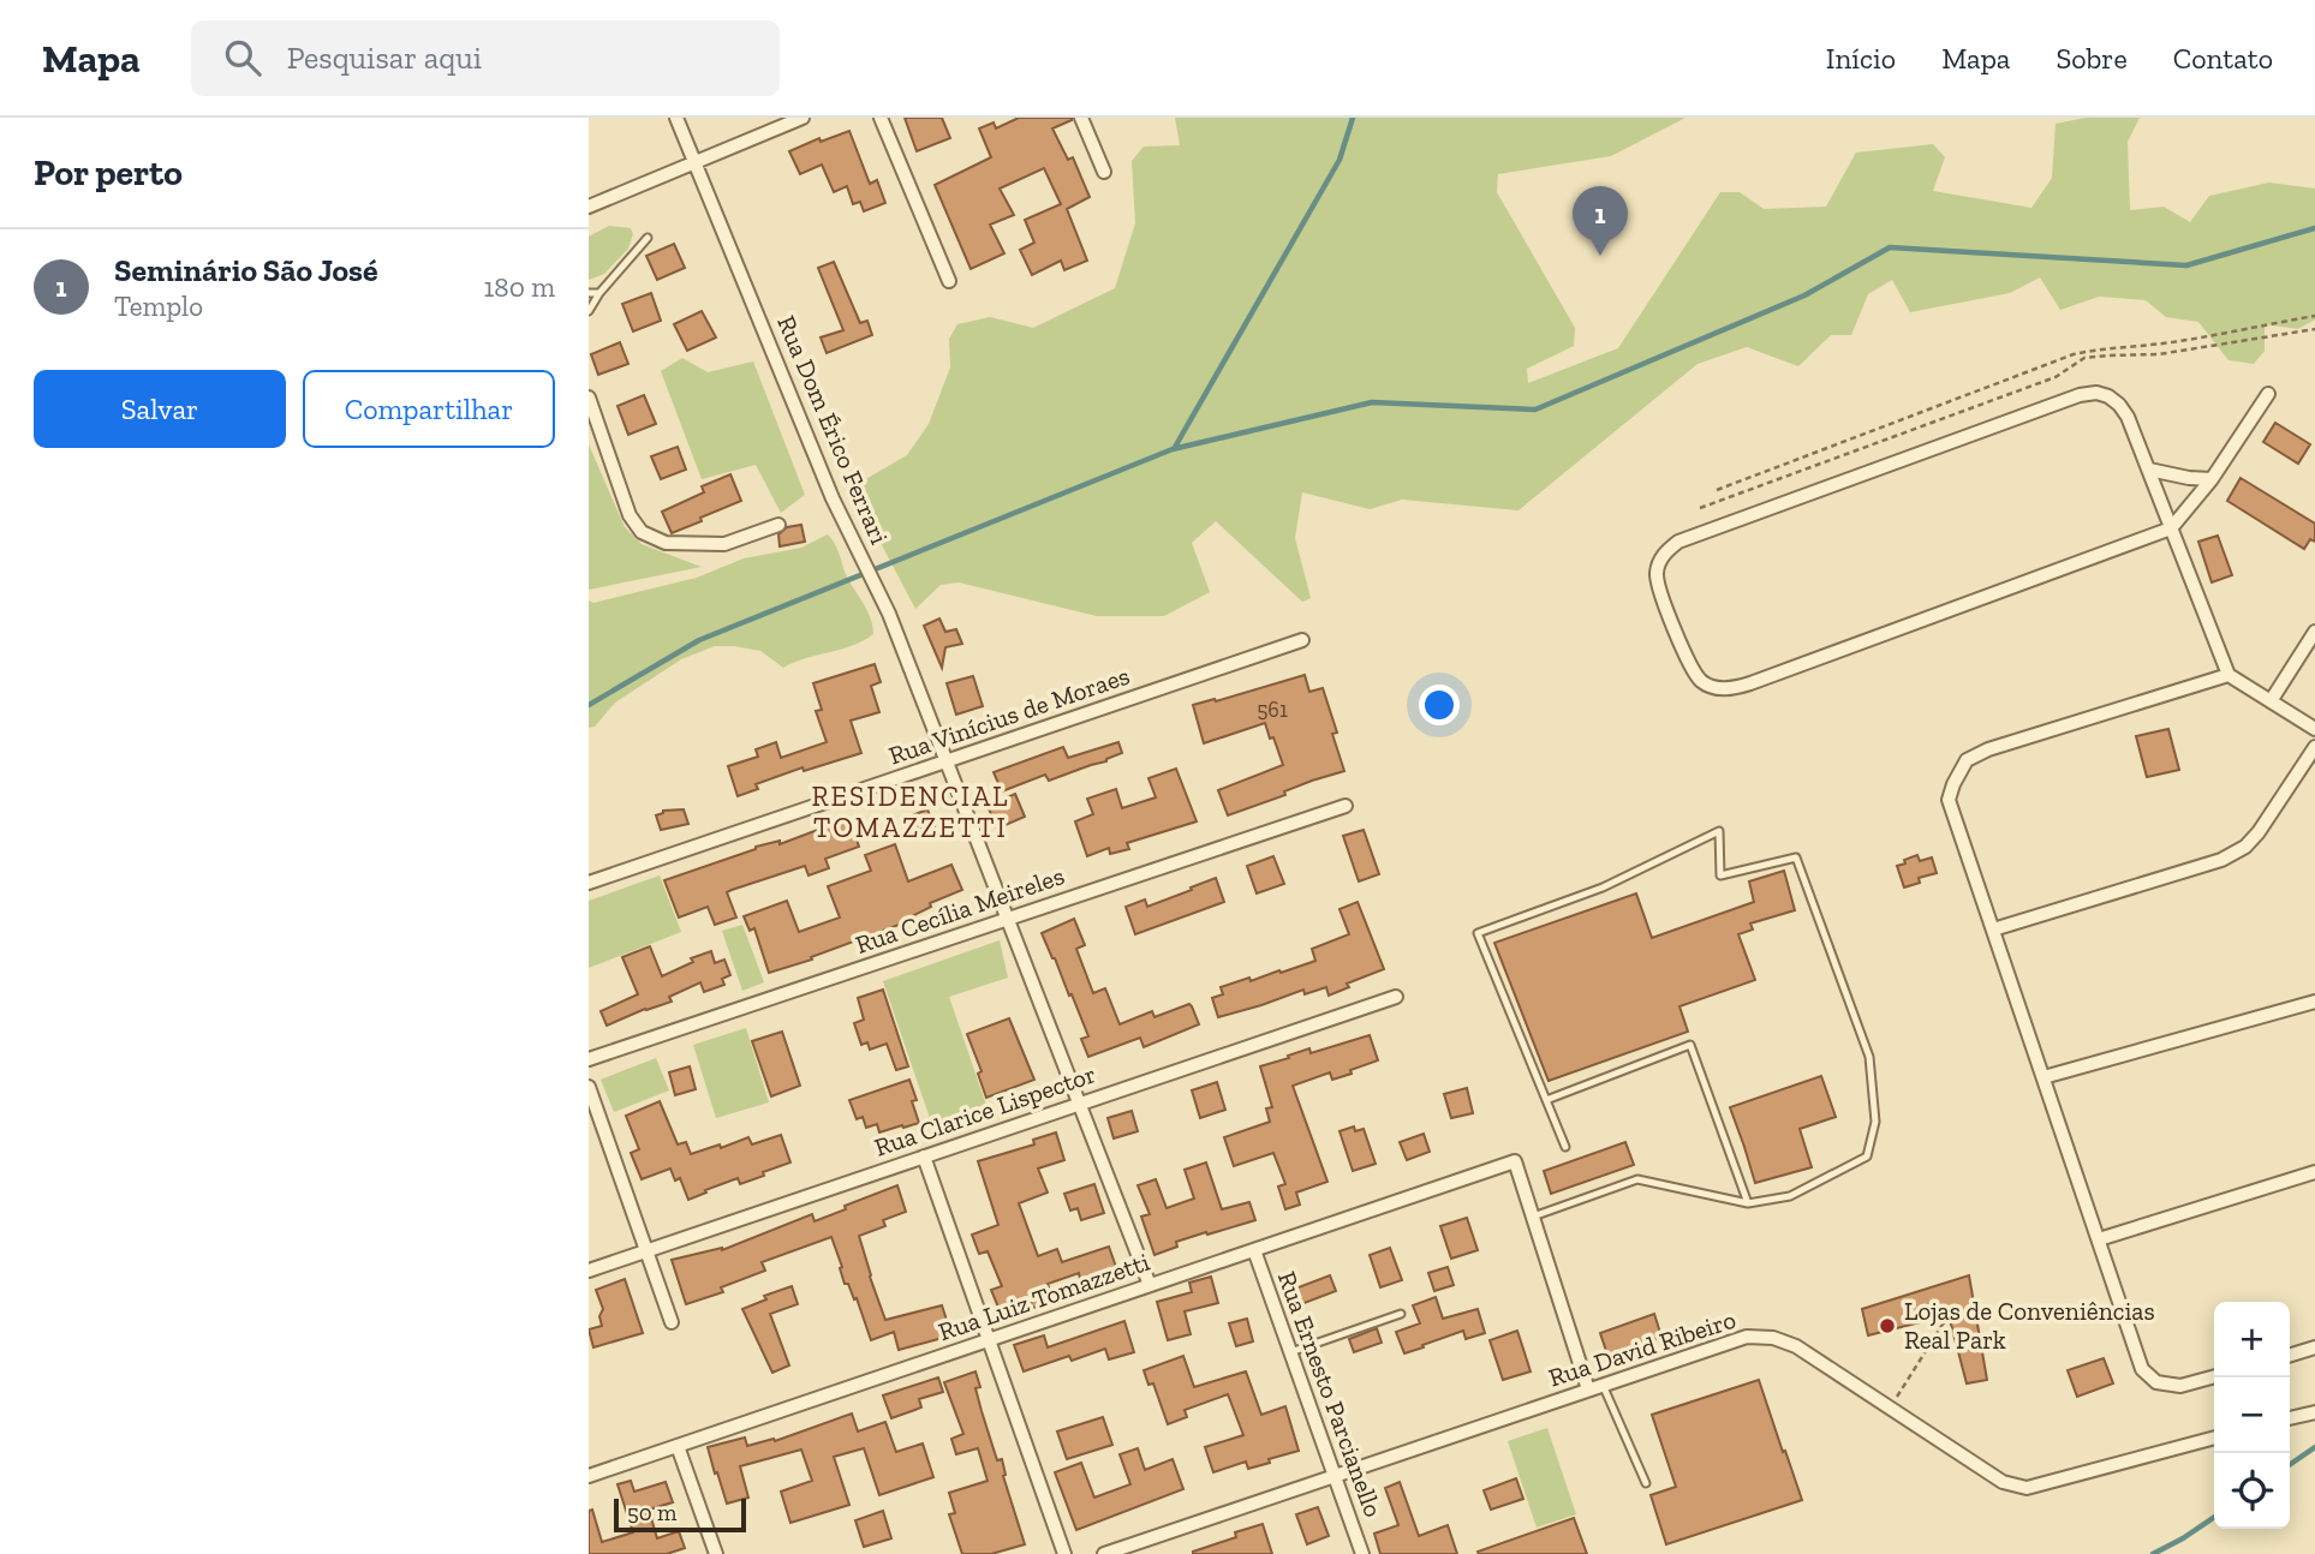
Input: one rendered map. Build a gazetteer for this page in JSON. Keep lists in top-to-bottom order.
{
  "streets": {
    "street": [
      "Rua Dom Érico Ferrari",
      "Rua Vinícius de Moraes",
      "Rua Cecília Meireles",
      "Rua Clarice Lispector",
      "Rua Luiz Tomazzetti",
      "Rua David Ribeiro",
      "Rua Ernesto Parcianello"
    ]
  },
  "crossings": [
    ["Rua Dom Érico Ferrari", "Rua Vinícius de Moraes"],
    ["Rua Dom Érico Ferrari", "Rua Cecília Meireles"],
    ["Rua Dom Érico Ferrari", "Rua Clarice Lispector"],
    ["Rua Dom Érico Ferrari", "Rua Luiz Tomazzetti"],
    ["Rua Luiz Tomazzetti", "Rua Ernesto Parcianello"],
    ["Rua David Ribeiro", "Rua Ernesto Parcianello"]
  ],
  "districts": ["RESIDENCIAL TOMAZZETTI"],
  "places": ["Lojas de Conveniências Real Park"],
  "house_numbers": ["561"],
  "scale_bar": "50 m",
  "page": {
    "header": "Mapa",
    "search": "Pesquisar aqui",
    "nav": [
      "Início",
      "Mapa",
      "Sobre",
      "Contato"
    ],
    "heading": "Por perto",
    "pins": "1",
    "list": [
      {
        "mark": "1",
        "name": "Seminário São José",
        "note": "Templo",
        "value": "180 m"
      }
    ],
    "buttons": ["Salvar", "Compartilhar"],
    "map_buttons": ["+", "−"],
    "scale": "50 m"
  }
}
